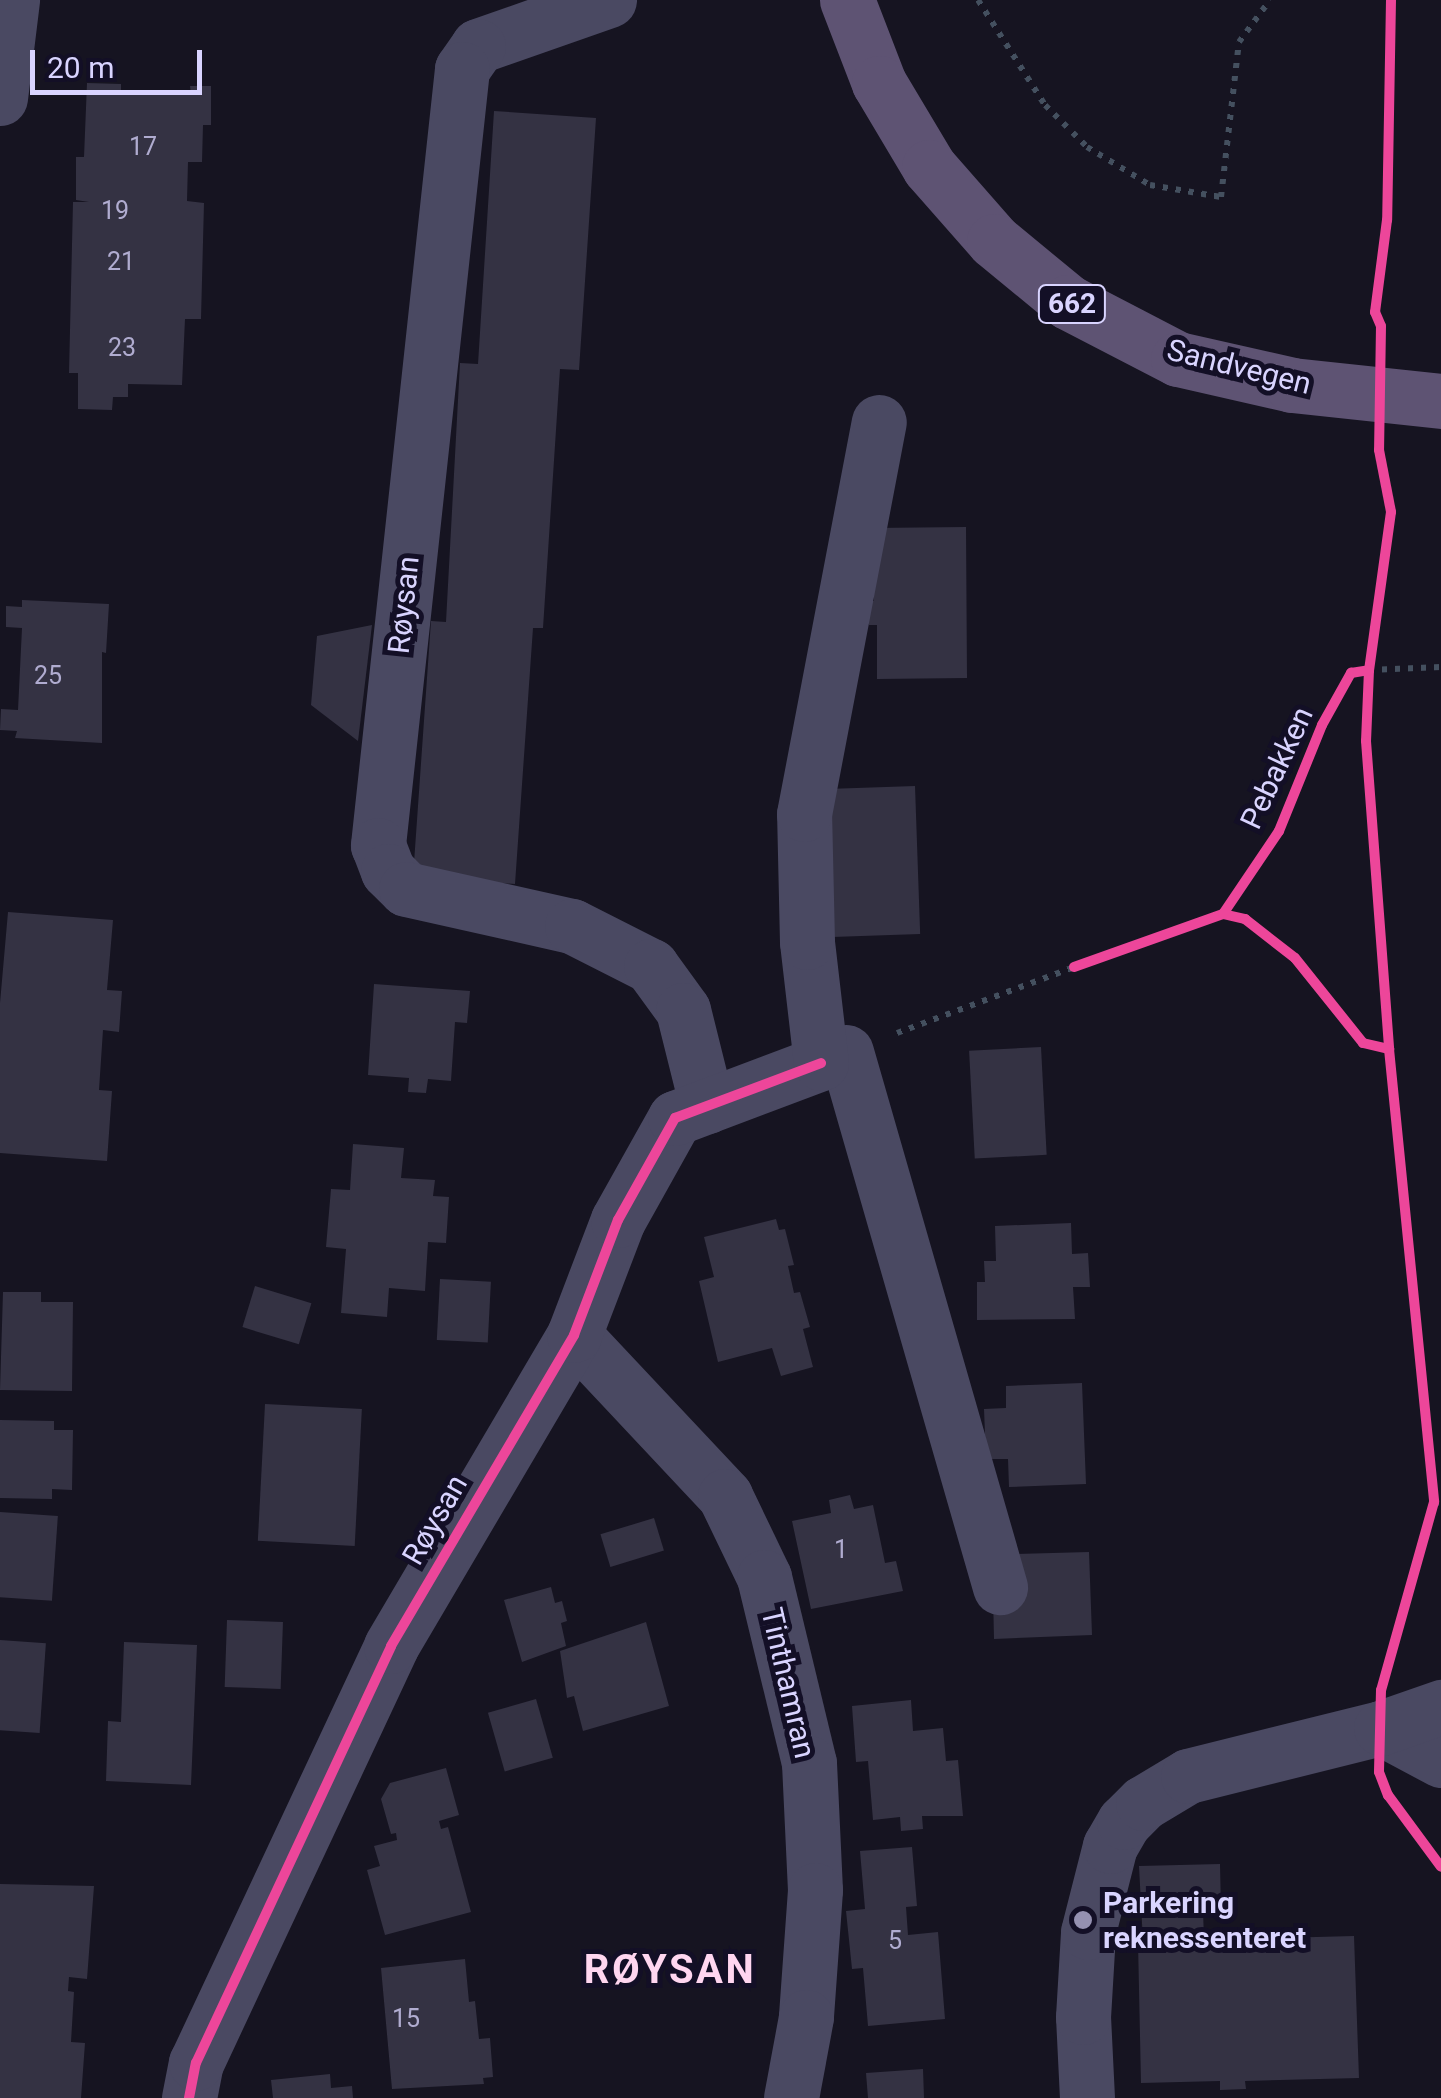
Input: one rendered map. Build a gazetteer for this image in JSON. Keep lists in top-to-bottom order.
{
  "streets": {
    "main road": ["662", "Sandvegen"],
    "street": ["Røysan", "Tinthamran"],
    "cycle path": ["Pebakken"]
  },
  "crossings": [
    ["Røysan", "Tinthamran"]
  ],
  "districts": ["RØYSAN"],
  "places": ["Parkering reknessenteret"],
  "house_numbers": [
    "17",
    "19",
    "21",
    "23",
    "25",
    "1",
    "5",
    "15"
  ],
  "scale_bar": "20 m"
}
